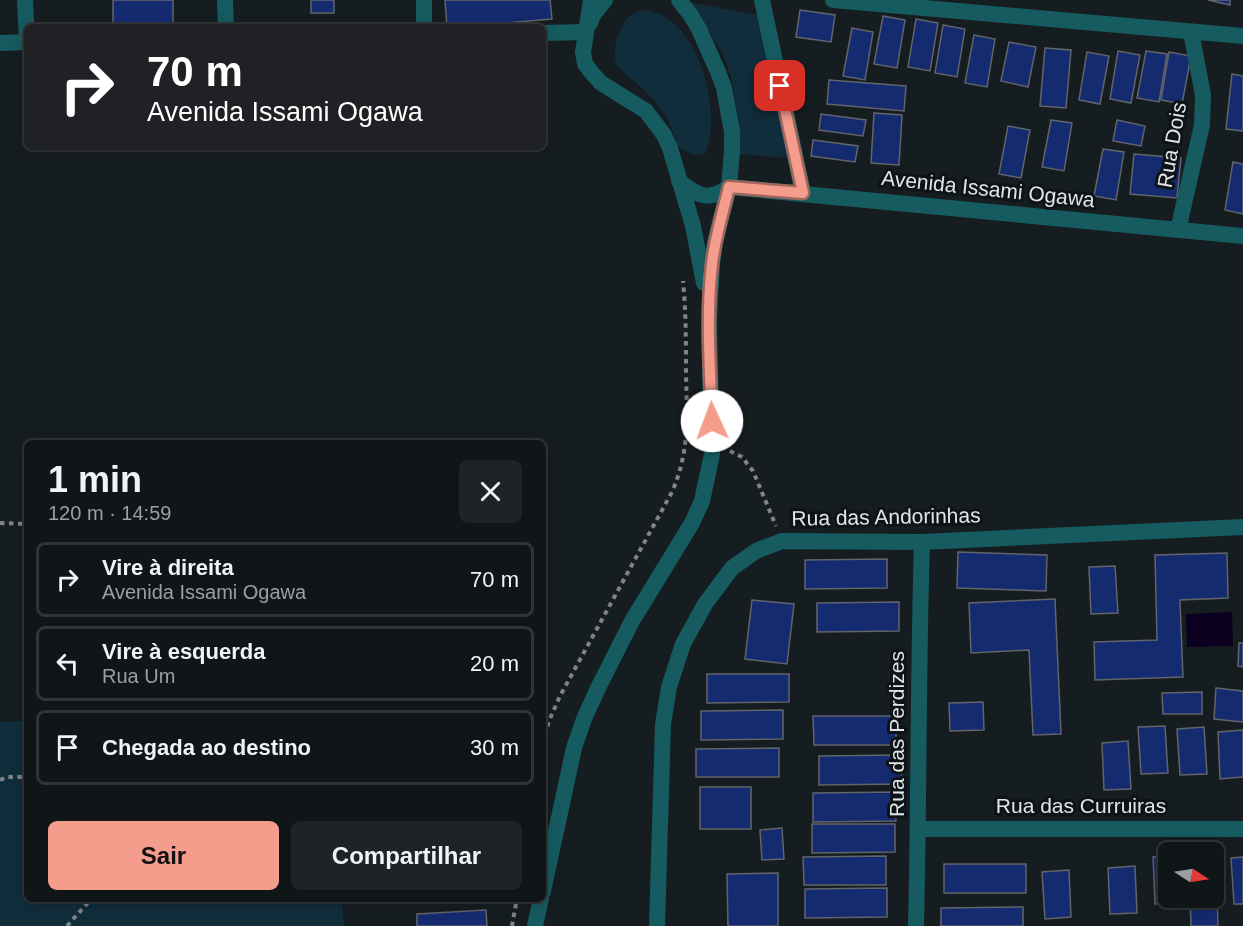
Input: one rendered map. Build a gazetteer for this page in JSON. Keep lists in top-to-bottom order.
{
  "streets": {
    "street": [
      "Rua Dois",
      "Avenida Issami Ogawa",
      "Rua das Andorinhas",
      "Rua das Perdizes",
      "Rua das Curruiras"
    ]
  },
  "crossings": [
    ["Rua Dois", "Avenida Issami Ogawa"],
    ["Rua das Andorinhas", "Rua das Perdizes"],
    ["Rua das Perdizes", "Rua das Curruiras"]
  ],
  "north": "right",
  "page": {
    "turn": ["70 m", "Avenida Issami Ogawa"],
    "heading": ["1 min", "120 m · 14:59"],
    "list": [
      {
        "name": "Vire à direita",
        "note": "Avenida Issami Ogawa",
        "value": "70 m"
      },
      {
        "name": "Vire à esquerda",
        "note": "Rua Um",
        "value": "20 m"
      },
      {
        "name": "Chegada ao destino",
        "value": "30 m"
      }
    ],
    "buttons": ["Sair", "Compartilhar"]
  }
}
